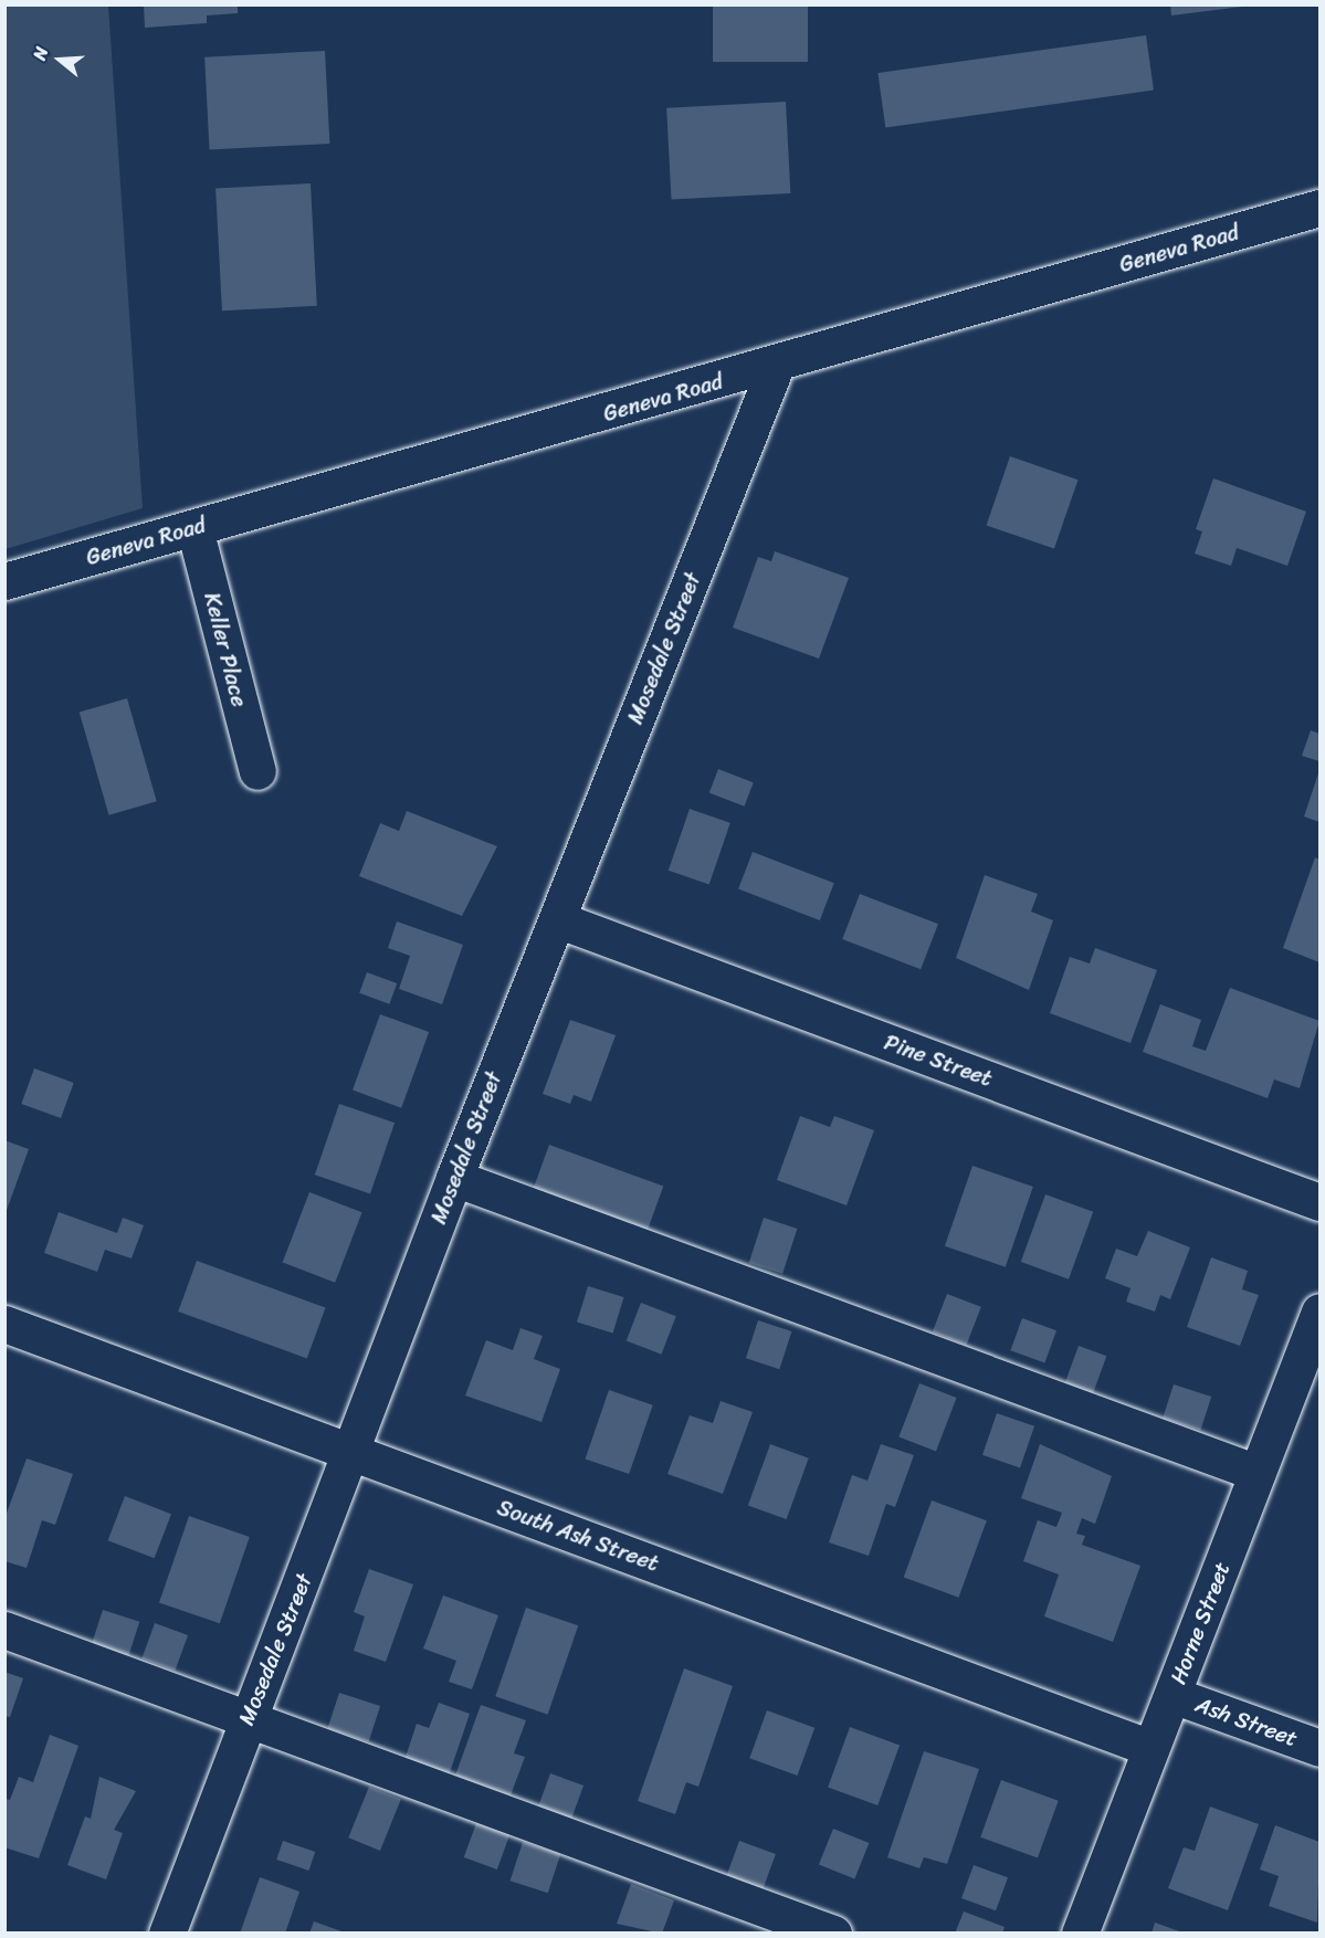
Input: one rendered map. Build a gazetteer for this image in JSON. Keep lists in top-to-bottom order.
{
  "streets": {
    "street": [
      "Geneva Road",
      "Mosedale Street",
      "Keller Place",
      "Pine Street",
      "South Ash Street",
      "Horne Street",
      "Ash Street"
    ]
  },
  "crossings": [
    ["Geneva Road", "Mosedale Street"],
    ["Geneva Road", "Keller Place"],
    ["Mosedale Street", "Pine Street"],
    ["Mosedale Street", "South Ash Street"],
    ["South Ash Street", "Horne Street"],
    ["Horne Street", "Ash Street"]
  ],
  "north": "left"
}
